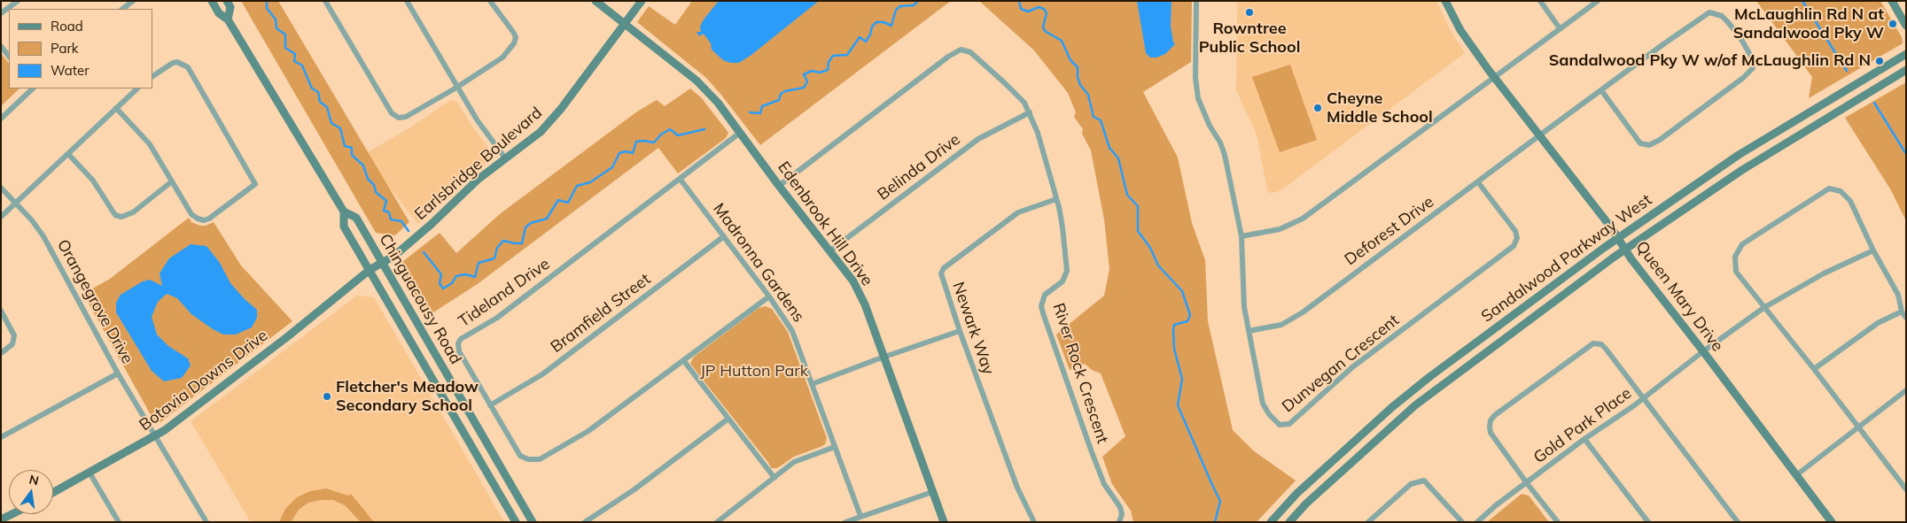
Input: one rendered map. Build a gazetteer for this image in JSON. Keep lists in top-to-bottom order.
{
  "streets": {
    "main road": [
      "Earlsbridge Boulevard",
      "Edenbrook Hill Drive",
      "Sandalwood Parkway West",
      "Queen Mary Drive",
      "Chinguacousy Road",
      "Botavia Downs Drive"
    ],
    "street": [
      "Belinda Drive",
      "Deforest Drive",
      "Madronna Gardens",
      "Tideland Drive",
      "Orangegrove Drive",
      "Bramfield Street",
      "Newark Way",
      "Dunvegan Crescent",
      "River Rock Crescent",
      "Gold Park Place"
    ]
  },
  "crossings": [
    ["Earlsbridge Boulevard", "Edenbrook Hill Drive"],
    ["Earlsbridge Boulevard", "Chinguacousy Road"],
    ["Earlsbridge Boulevard", "Botavia Downs Drive"],
    ["Belinda Drive", "Edenbrook Hill Drive"],
    ["Belinda Drive", "River Rock Crescent"],
    ["Edenbrook Hill Drive", "Tideland Drive"],
    ["Edenbrook Hill Drive", "River Rock Crescent"],
    ["Deforest Drive", "Queen Mary Drive"],
    ["Deforest Drive", "Dunvegan Crescent"],
    ["Sandalwood Parkway West", "Queen Mary Drive"],
    ["Madronna Gardens", "Tideland Drive"],
    ["Madronna Gardens", "Bramfield Street"],
    ["Tideland Drive", "Bramfield Street"],
    ["Queen Mary Drive", "Gold Park Place"],
    ["Chinguacousy Road", "Botavia Downs Drive"],
    ["Orangegrove Drive", "Botavia Downs Drive"],
    ["Newark Way", "River Rock Crescent"]
  ],
  "parks": ["JP Hutton Park"],
  "places": [
    "Rowntree Public School",
    "McLaughlin Rd N at Sandalwood Pky W",
    "Sandalwood Pky W w/of McLaughlin Rd N",
    "Cheyne Middle School",
    "Fletcher's Meadow Secondary School"
  ],
  "legend": ["Road", "Park", "Water"],
  "north": "top"
}
